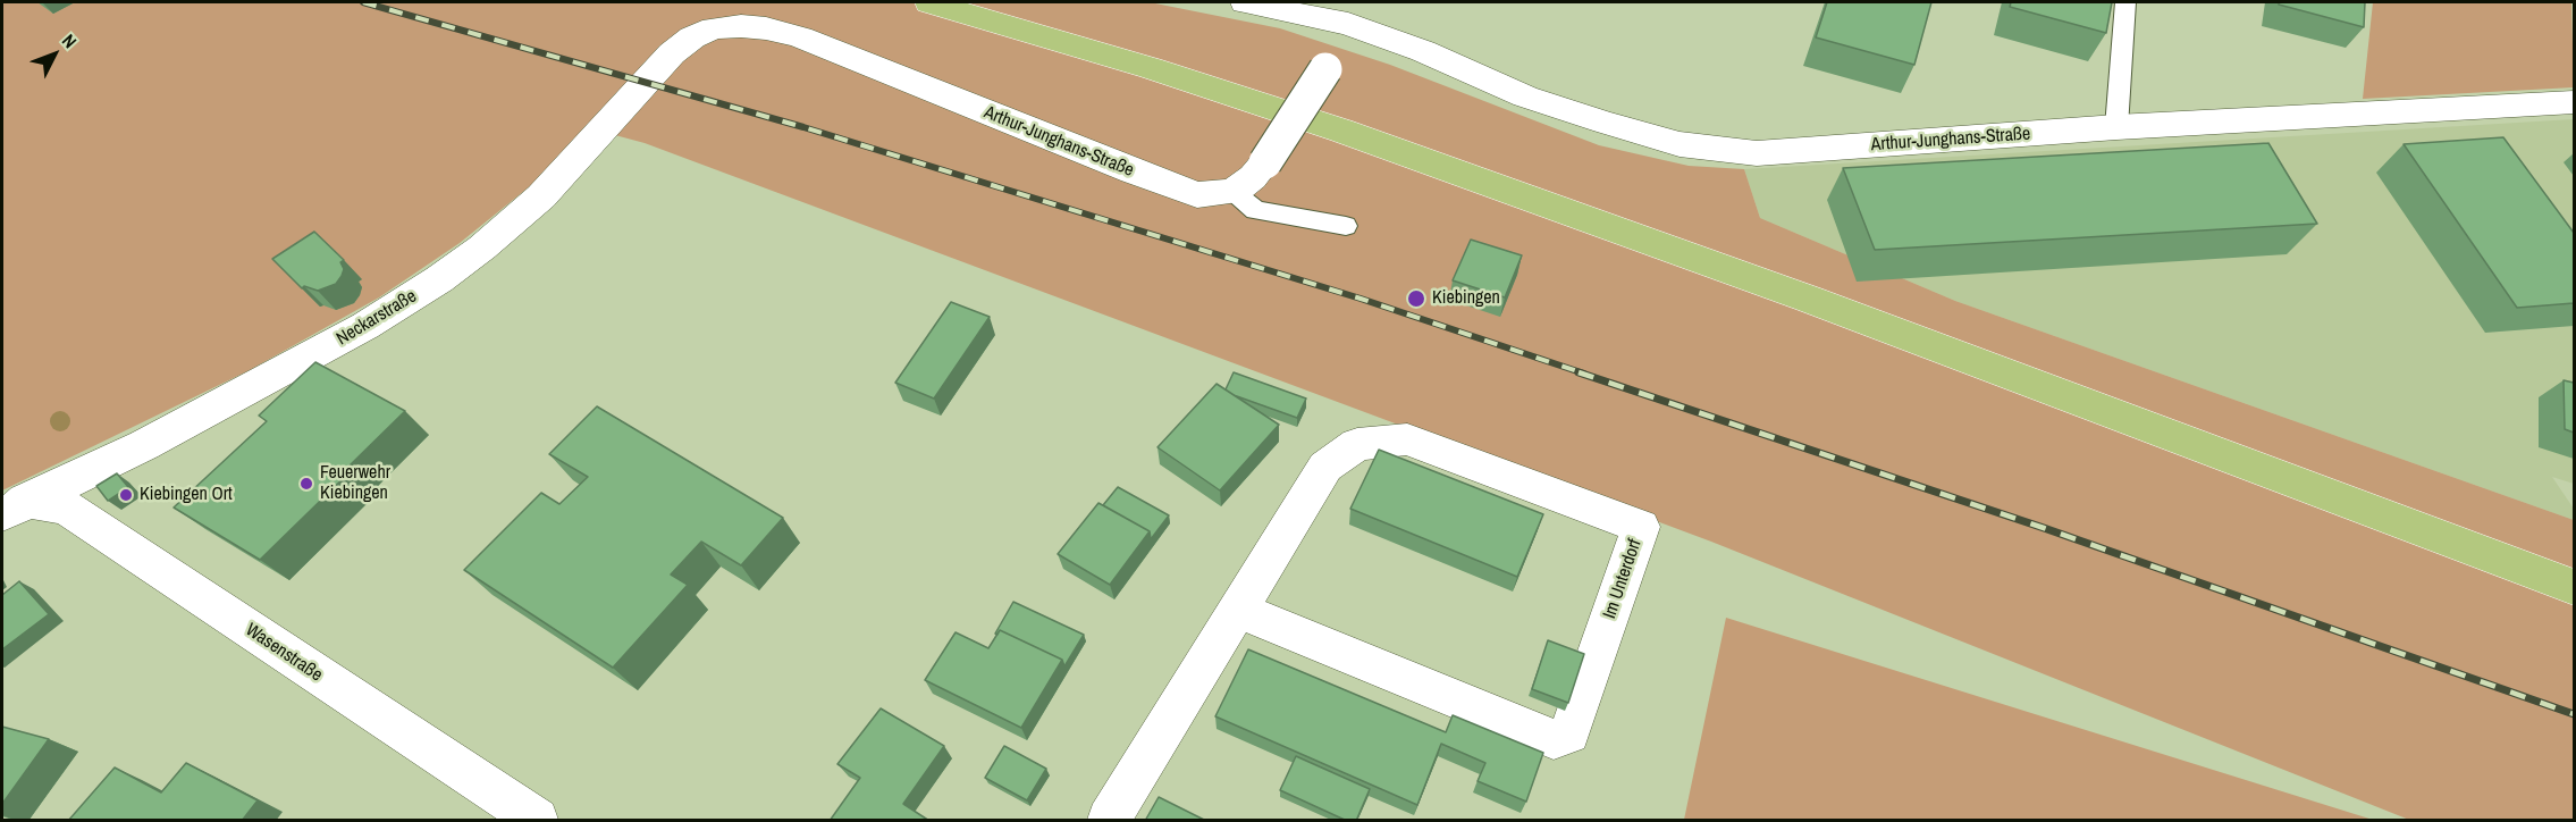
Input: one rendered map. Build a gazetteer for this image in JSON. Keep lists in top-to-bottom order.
{
  "streets": {
    "street": [
      "Arthur-Junghans-Straße",
      "Neckarstraße",
      "Im Unterdorf",
      "Wasenstraße"
    ]
  },
  "crossings": [
    ["Arthur-Junghans-Straße", "Neckarstraße"],
    ["Neckarstraße", "Wasenstraße"]
  ],
  "places": ["Kiebingen", "Feuerwehr Kiebingen", "Kiebingen Ort"],
  "north": "top right"
}
